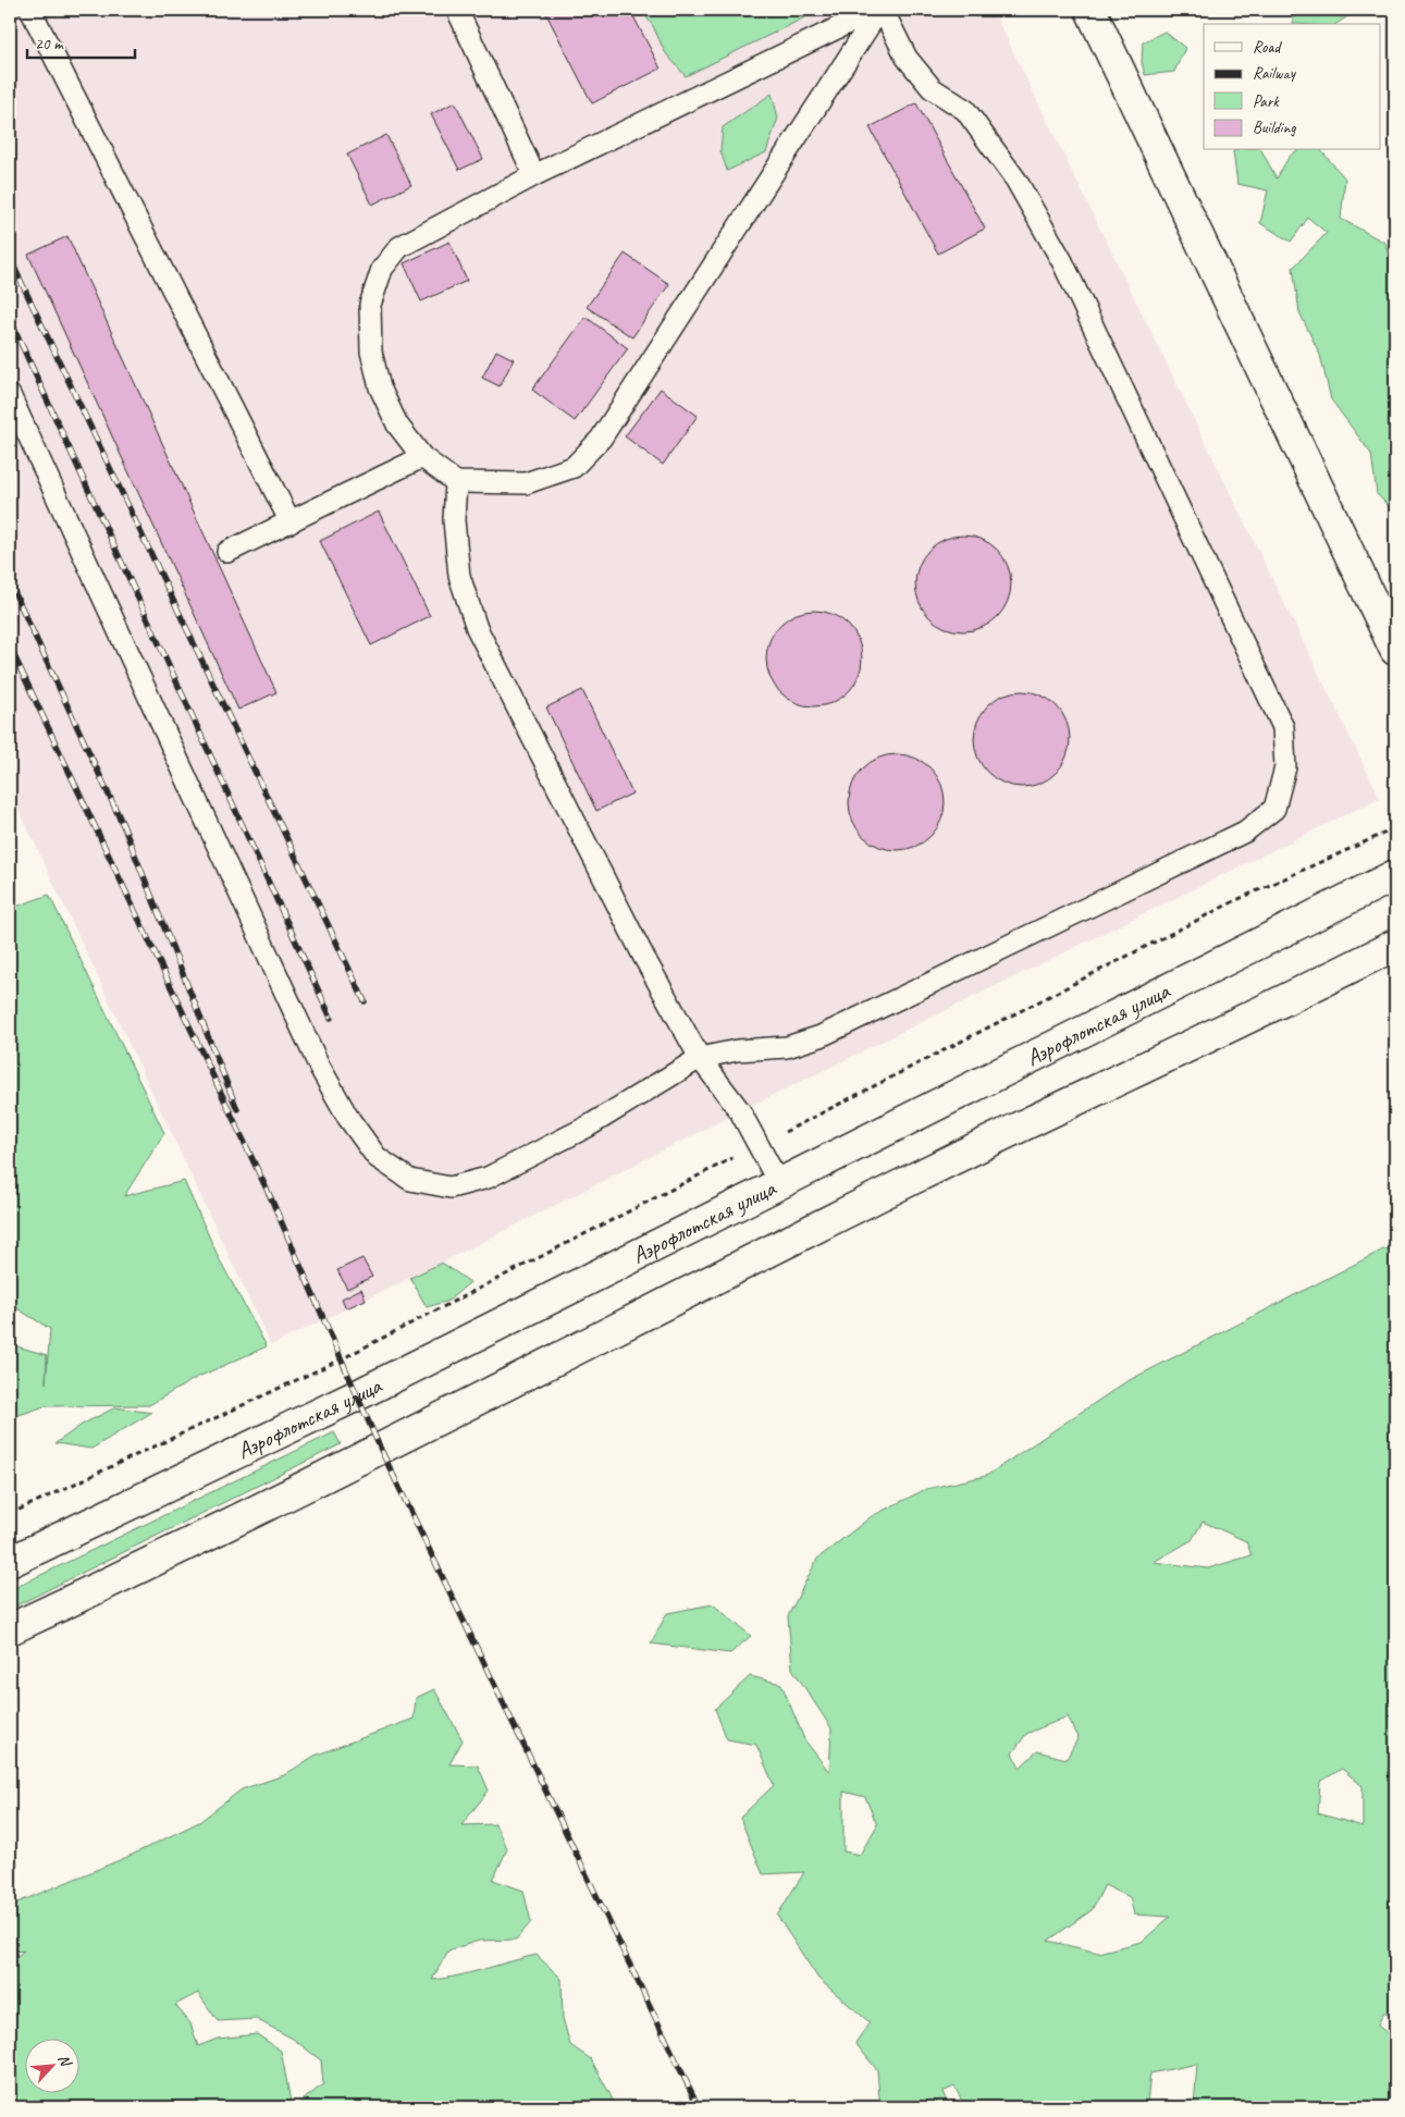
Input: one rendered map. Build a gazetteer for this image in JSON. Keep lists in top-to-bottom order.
{
  "streets": {
    "main road": ["Аэрофлотская улица"]
  },
  "legend": [
    "Road",
    "Railway",
    "Park",
    "Building"
  ],
  "scale_bar": "20 m",
  "north": "top right"
}
